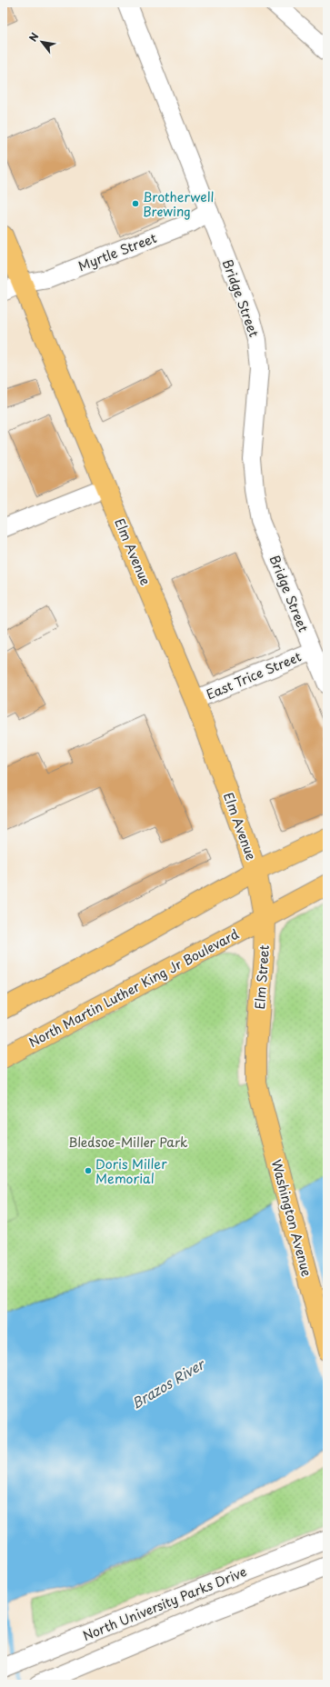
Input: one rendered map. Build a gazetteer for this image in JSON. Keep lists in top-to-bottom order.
{
  "streets": {
    "main road": [
      "Elm Avenue",
      "Elm Street",
      "North Martin Luther King Jr Boulevard",
      "Washington Avenue"
    ],
    "street": [
      "Myrtle Street",
      "Bridge Street",
      "East Trice Street",
      "North University Parks Drive"
    ]
  },
  "crossings": [
    ["Myrtle Street", "Bridge Street"],
    ["Myrtle Street", "Elm Avenue"],
    ["Bridge Street", "East Trice Street"],
    ["Elm Avenue", "East Trice Street"],
    ["Elm Avenue", "Elm Street"],
    ["Elm Street", "North Martin Luther King Jr Boulevard"],
    ["Elm Street", "Washington Avenue"]
  ],
  "water": ["Brazos River"],
  "parks": ["Bledsoe-Miller Park"],
  "places": ["Brotherwell Brewing", "Doris Miller Memorial"],
  "north": "top left"
}
